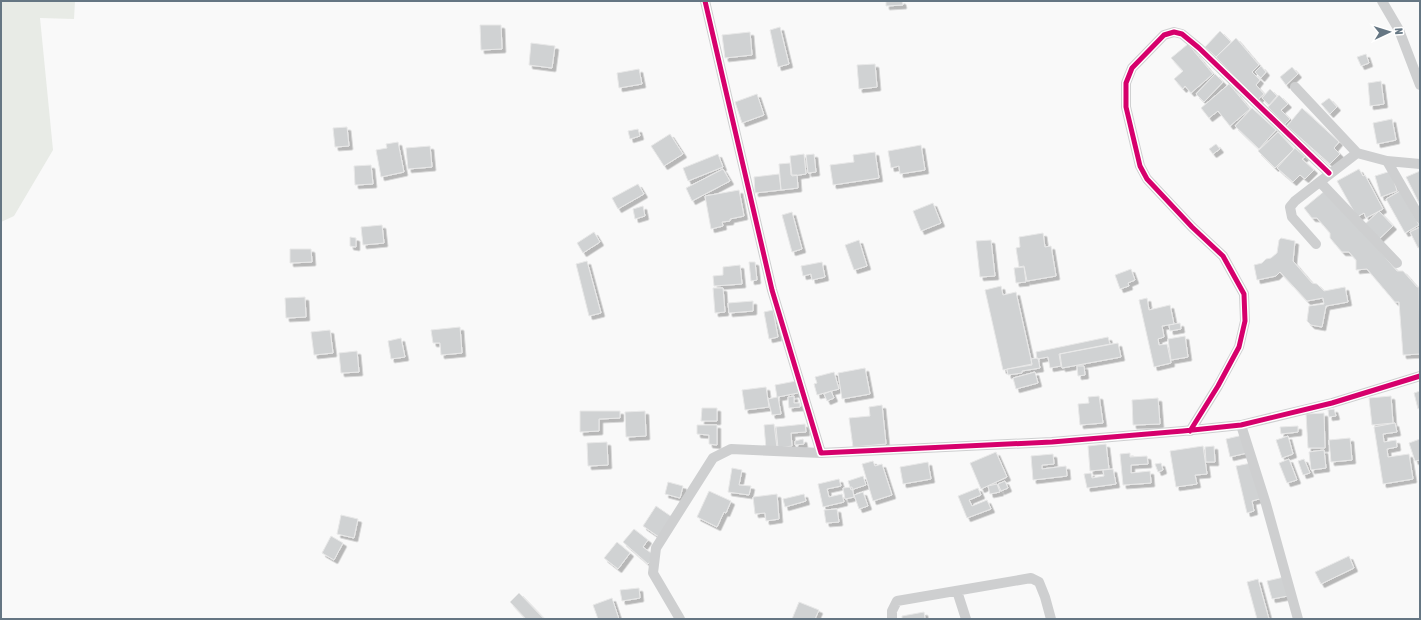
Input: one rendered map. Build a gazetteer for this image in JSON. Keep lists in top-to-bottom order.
{
  "north": "right"
}
